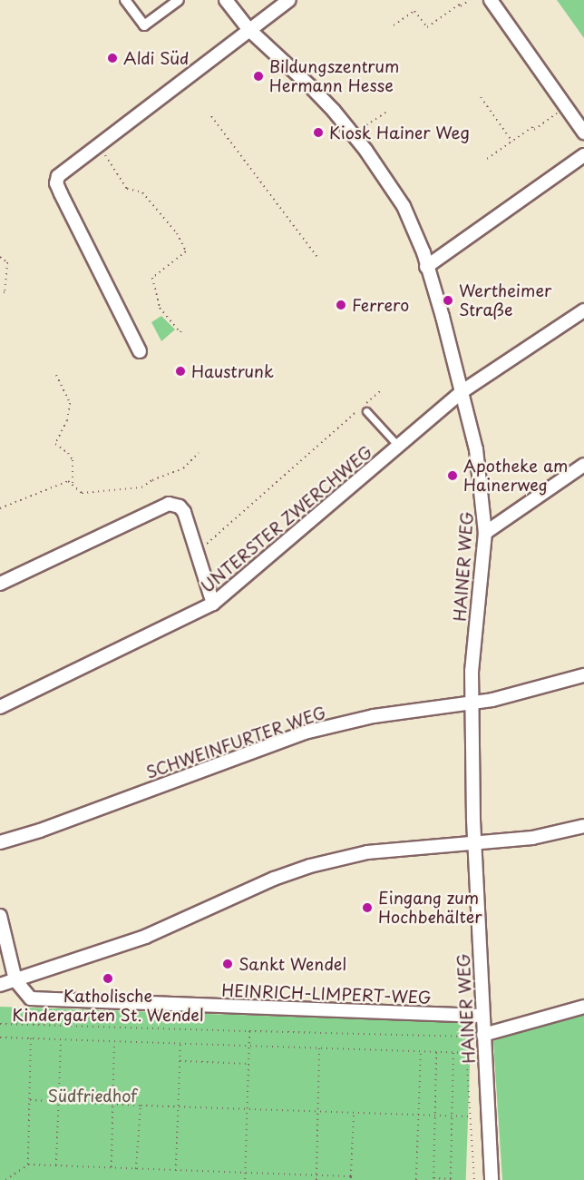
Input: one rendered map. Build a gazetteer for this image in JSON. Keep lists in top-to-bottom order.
{
  "streets": {
    "street": [
      "UNTERSTER ZWERCHWEG",
      "HAINER WEG",
      "SCHWEINFURTER WEG",
      "HEINRICH-LIMPERT-WEG"
    ]
  },
  "crossings": [
    ["UNTERSTER ZWERCHWEG", "HAINER WEG"],
    ["HAINER WEG", "SCHWEINFURTER WEG"],
    ["HAINER WEG", "HEINRICH-LIMPERT-WEG"]
  ],
  "parks": ["Südfriedhof"],
  "places": [
    "Aldi Süd",
    "Bildungszentrum Hermann Hesse",
    "Kiosk Hainer Weg",
    "Wertheimer Straße",
    "Ferrero",
    "Haustrunk",
    "Apotheke am Hainerweg",
    "Eingang zum Hochbehälter",
    "Sankt Wendel",
    "Katholische Kindergarten St. Wendel"
  ]
}
